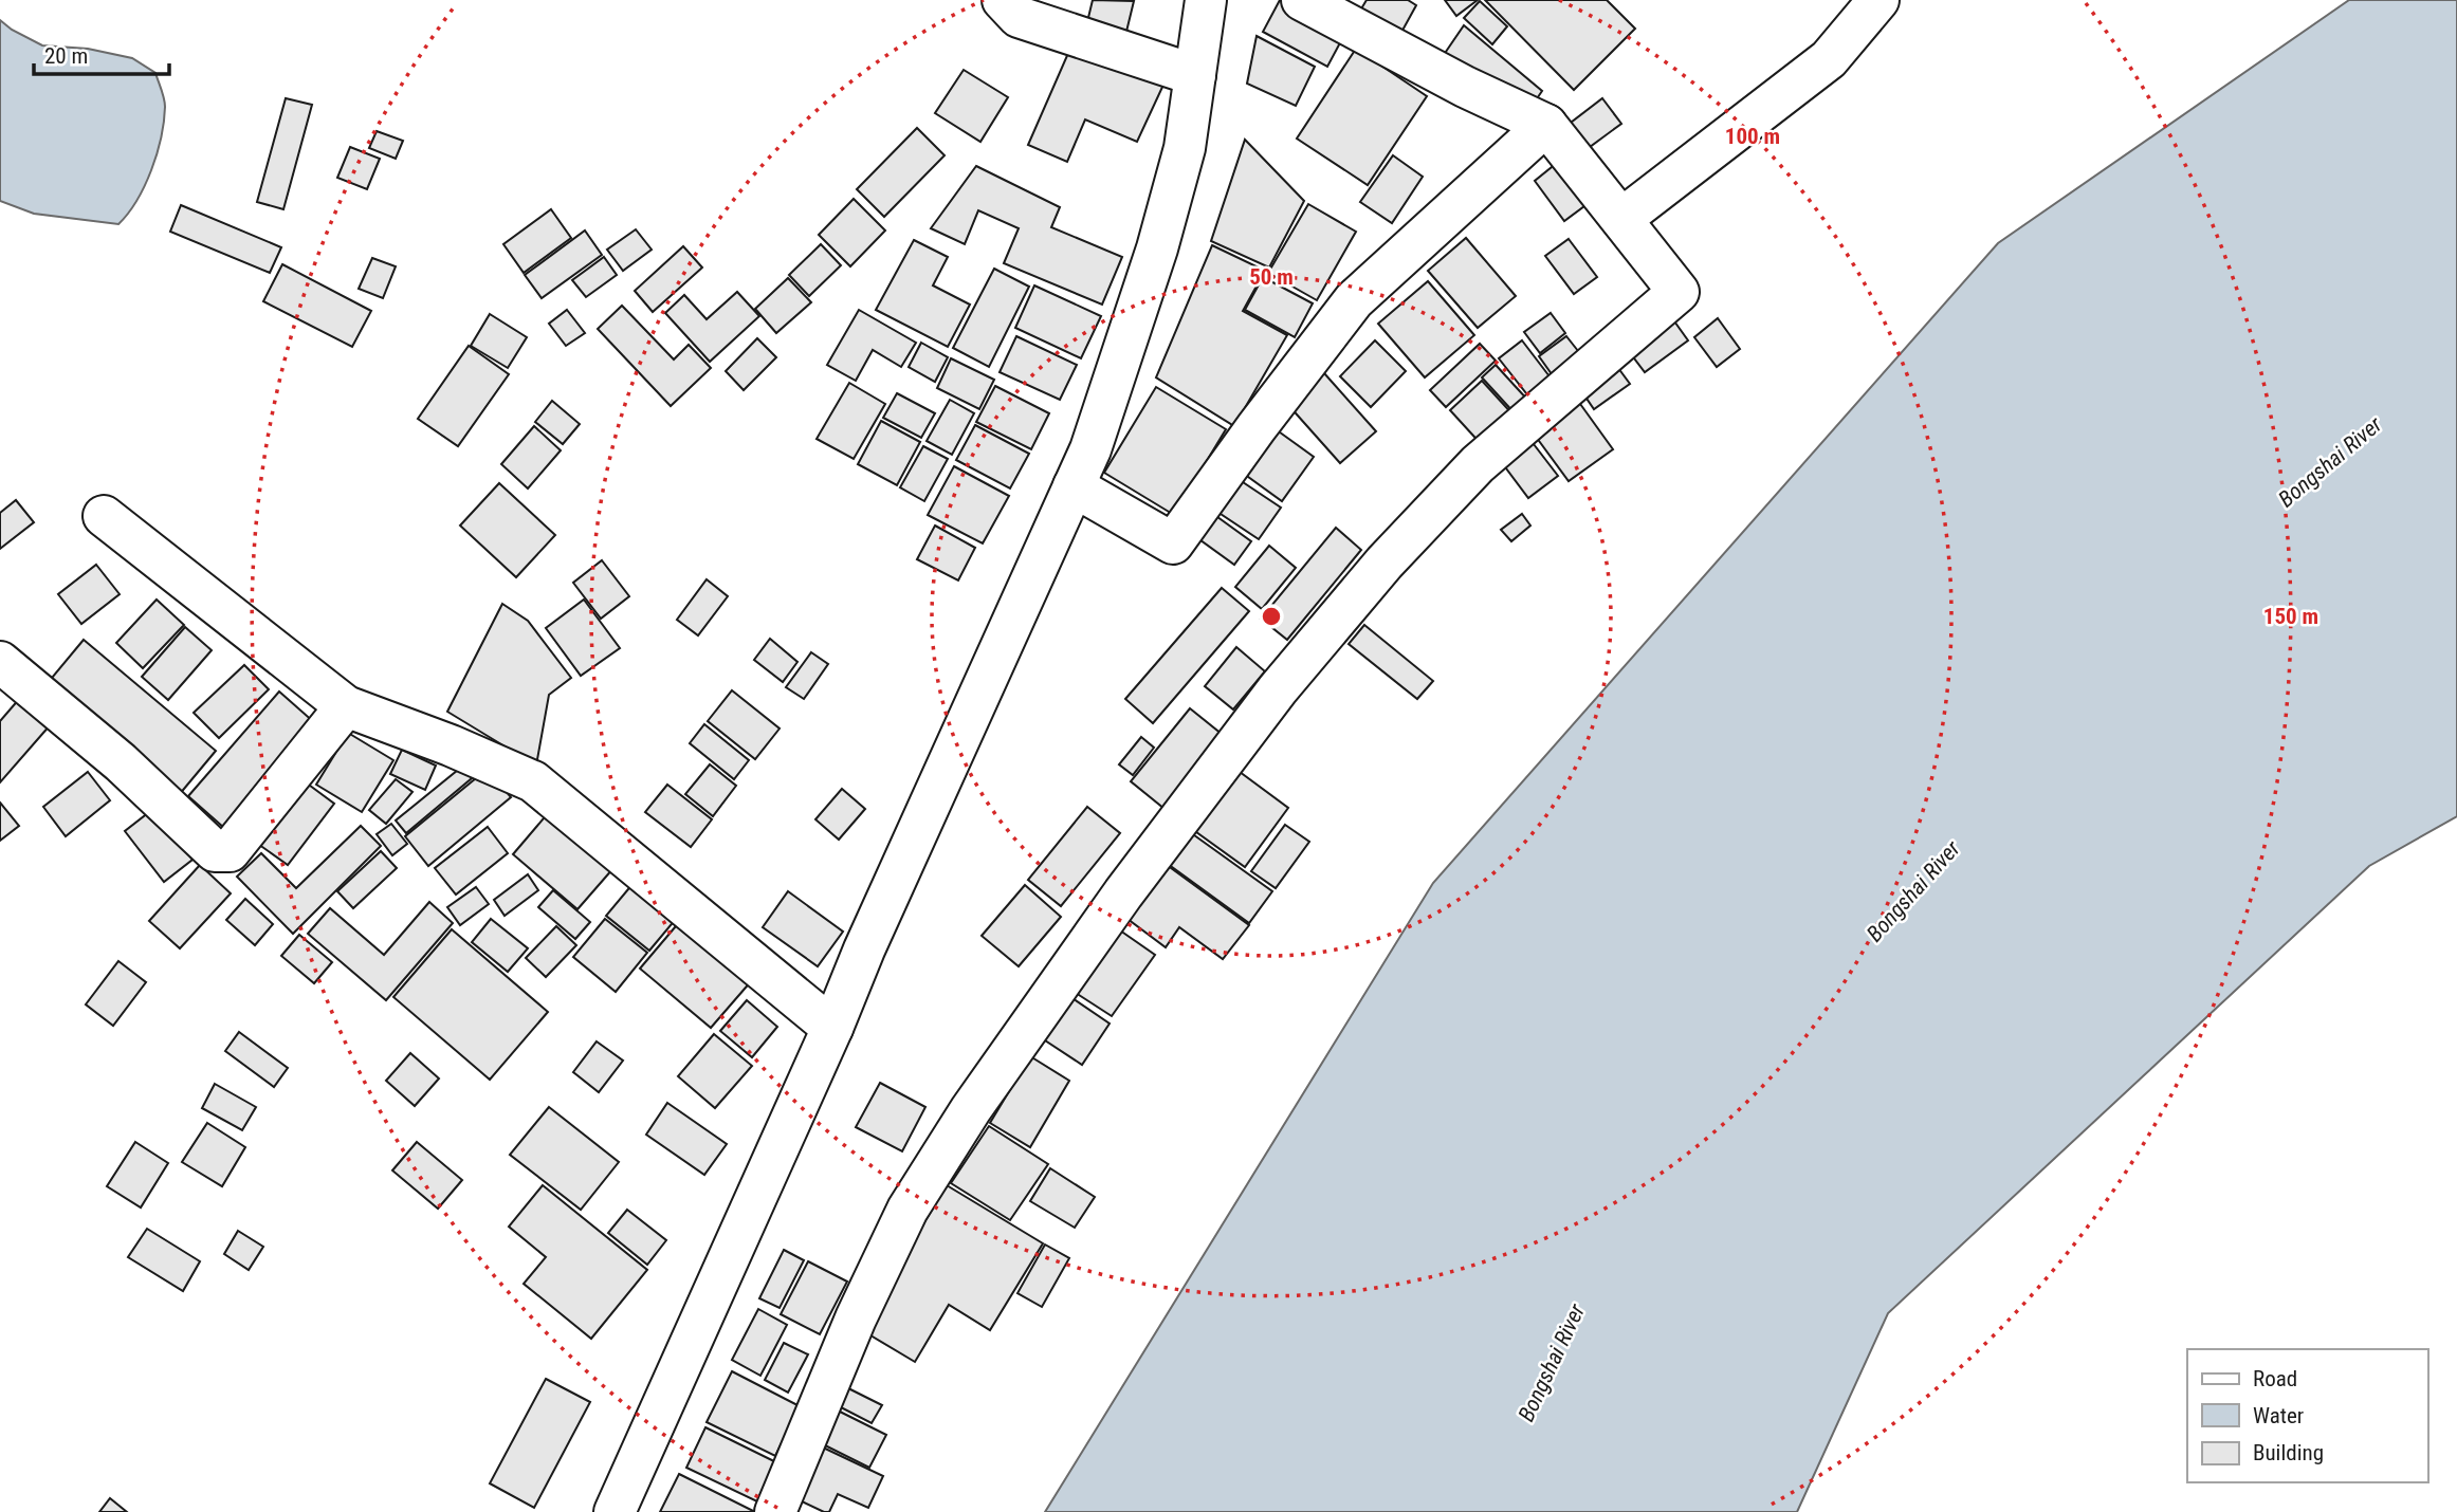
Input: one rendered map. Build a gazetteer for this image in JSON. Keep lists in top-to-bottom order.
{
  "water": ["Bongshai River"],
  "legend": ["Road", "Water", "Building"],
  "scale_bar": "20 m",
  "rings": ["100 m", "50 m", "150 m"]
}
